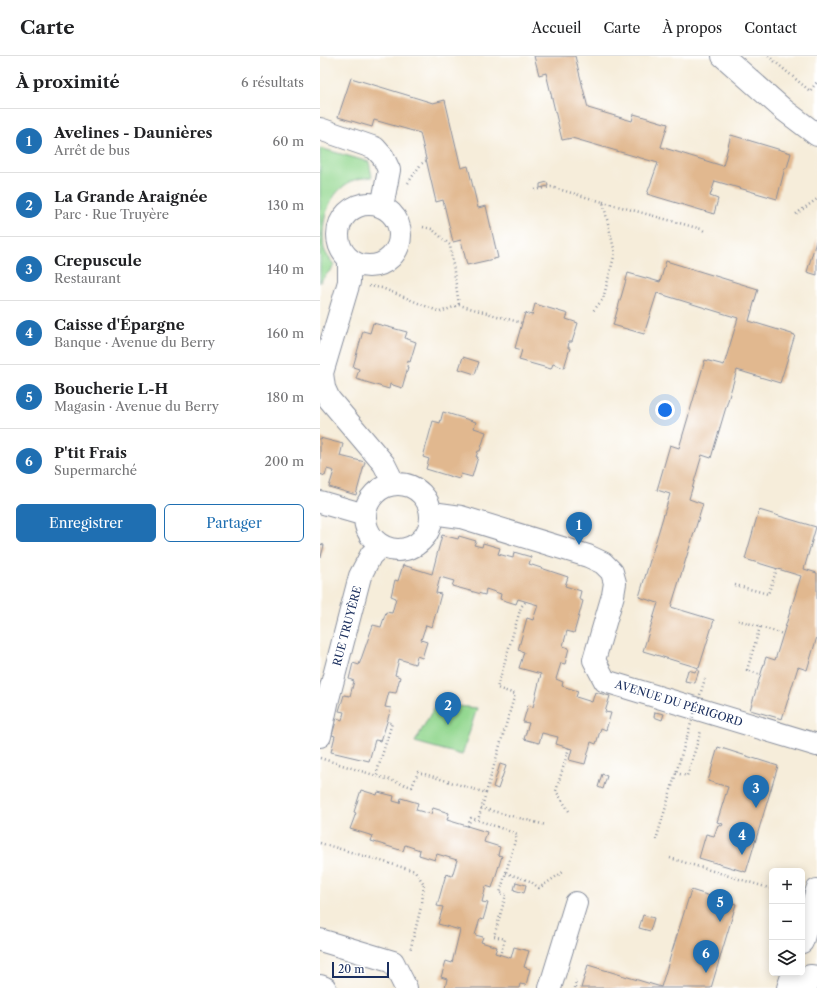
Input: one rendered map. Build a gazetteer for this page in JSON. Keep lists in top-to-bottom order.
{
  "streets": {
    "street": ["RUE TRUYÈRE", "AVENUE DU PÉRIGORD"]
  },
  "crossings": [
    ["RUE TRUYÈRE", "AVENUE DU PÉRIGORD"]
  ],
  "scale_bar": "20 m",
  "page": {
    "header": "Carte",
    "nav": [
      "Accueil",
      "Carte",
      "À propos",
      "Contact"
    ],
    "heading": ["À proximité", "6 résultats"],
    "list": [
      {
        "mark": "1",
        "name": "Avelines - Daunières",
        "note": "Arrêt de bus",
        "value": "60 m"
      },
      {
        "mark": "2",
        "name": "La Grande Araignée",
        "note": "Parc · Rue Truyère",
        "value": "130 m"
      },
      {
        "mark": "3",
        "name": "Crepuscule",
        "note": "Restaurant",
        "value": "140 m"
      },
      {
        "mark": "4",
        "name": "Caisse d'Épargne",
        "note": "Banque · Avenue du Berry",
        "value": "160 m"
      },
      {
        "mark": "5",
        "name": "Boucherie L-H",
        "note": "Magasin · Avenue du Berry",
        "value": "180 m"
      },
      {
        "mark": "6",
        "name": "P'tit Frais",
        "note": "Supermarché",
        "value": "200 m"
      }
    ],
    "buttons": ["Enregistrer", "Partager"],
    "pins": [
      "1",
      "2",
      "3",
      "4",
      "5",
      "6"
    ],
    "map_buttons": ["+", "−"],
    "scale": "20 m"
  }
}
